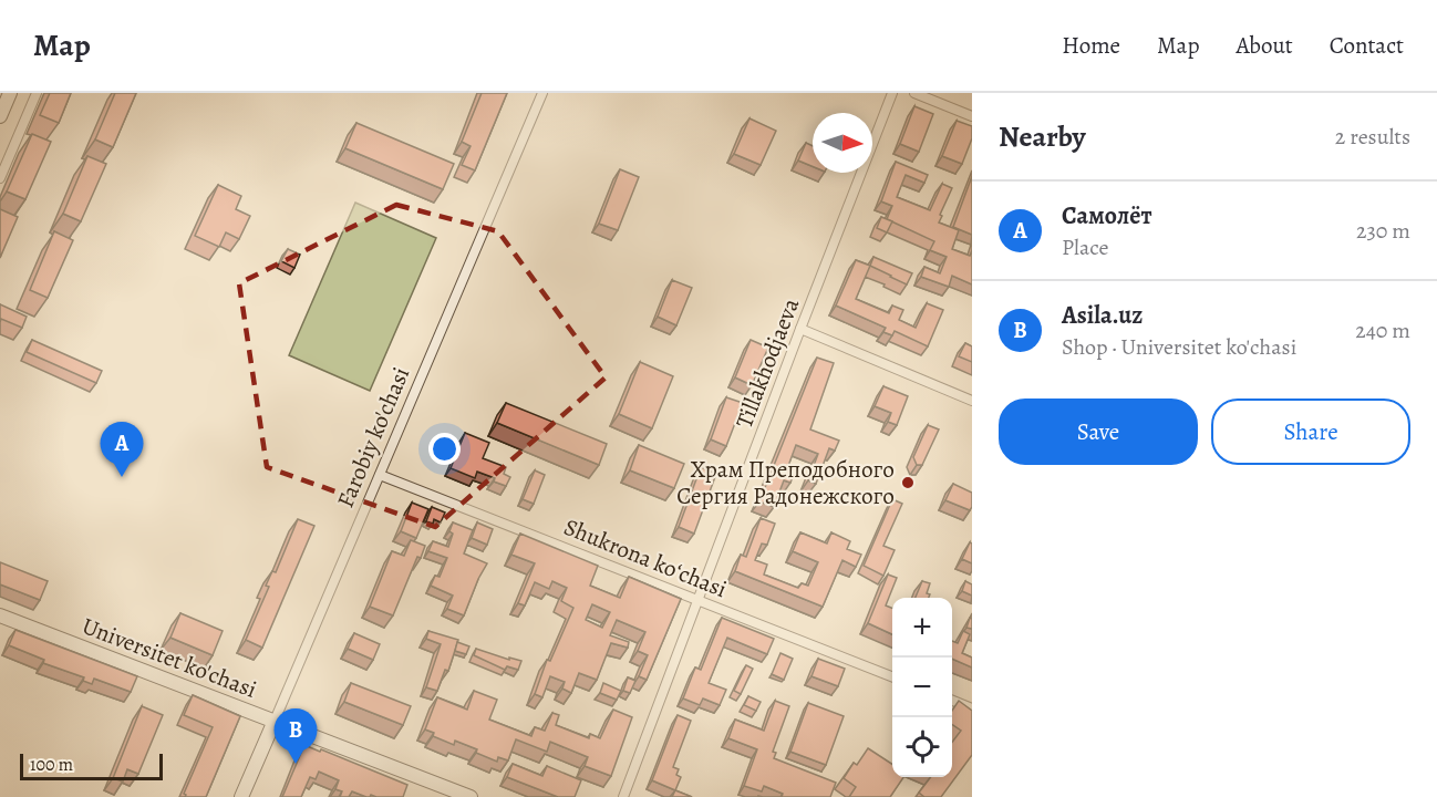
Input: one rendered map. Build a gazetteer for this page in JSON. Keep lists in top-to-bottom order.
{
  "streets": {
    "main road": ["Farobiy ko'chasi", "Universitet ko'chasi"],
    "street": ["Tillakhodjaeva", "Shukrona koʻchasi"]
  },
  "crossings": [
    ["Tillakhodjaeva", "Shukrona koʻchasi"],
    ["Farobiy ko'chasi", "Shukrona koʻchasi"],
    ["Farobiy ko'chasi", "Universitet ko'chasi"]
  ],
  "places": ["Храм Преподобного Сергия Радонежского"],
  "scale_bar": "100 m",
  "north": "right",
  "page": {
    "header": "Map",
    "nav": [
      "Home",
      "Map",
      "About",
      "Contact"
    ],
    "heading": ["Nearby", "2 results"],
    "list": [
      {
        "mark": "A",
        "name": "Самолёт",
        "note": "Place",
        "value": "230 m"
      },
      {
        "mark": "B",
        "name": "Asila.uz",
        "note": "Shop · Universitet ko'chasi",
        "value": "240 m"
      }
    ],
    "buttons": ["Save", "Share"],
    "pins": ["A", "B"],
    "map_buttons": ["+", "−"],
    "scale": "100 m"
  }
}
